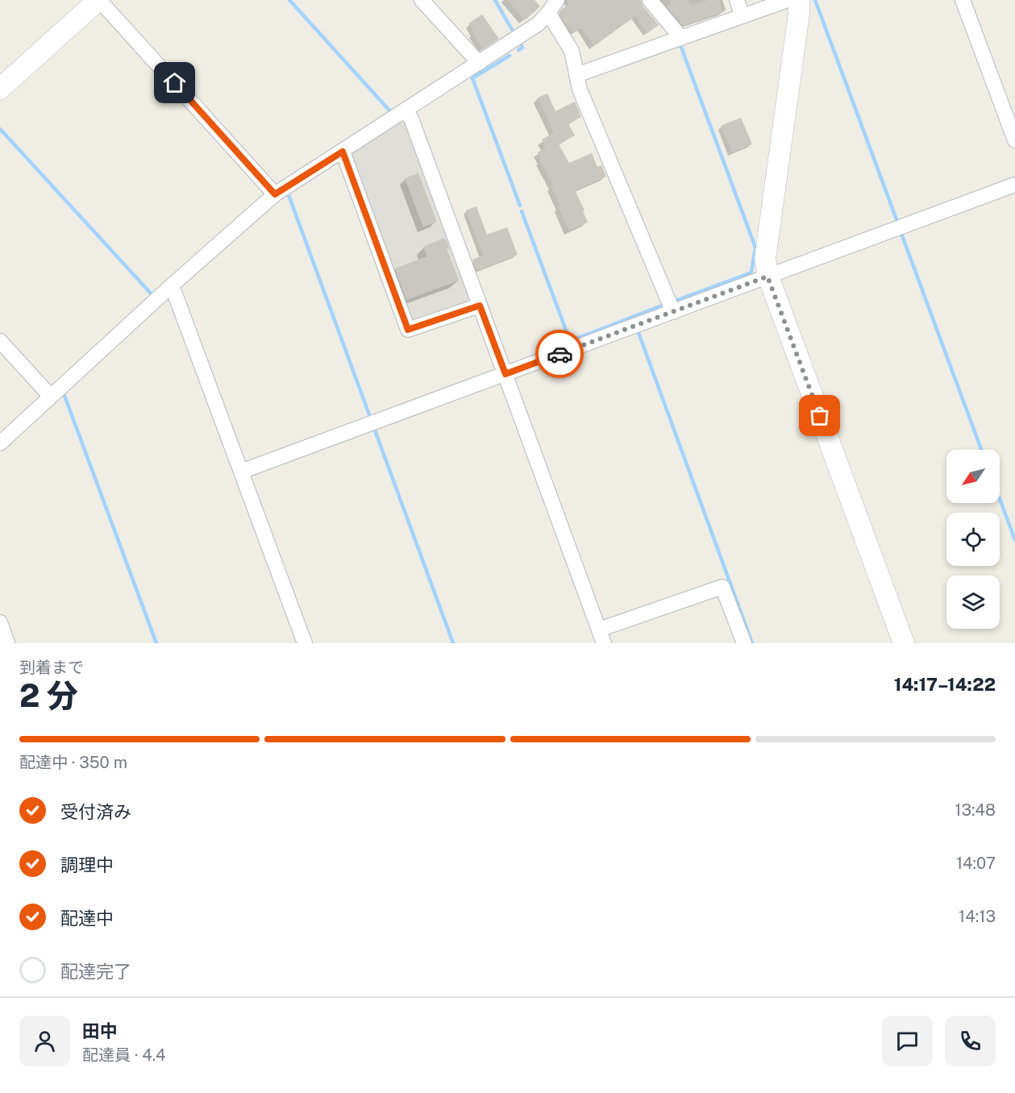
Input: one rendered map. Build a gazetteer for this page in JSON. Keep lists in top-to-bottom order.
{
  "north": "bottom left",
  "page": {
    "heading": ["2 分", "到着まで", "14:17–14:22"],
    "panel": ["田中", "配達員 · 4.4"],
    "bar": "配達中 · 350 m",
    "list": [
      ["受付済み", "13:48"],
      ["調理中", "14:07"],
      ["配達中", "14:13"],
      "配達完了"
    ]
  }
}
